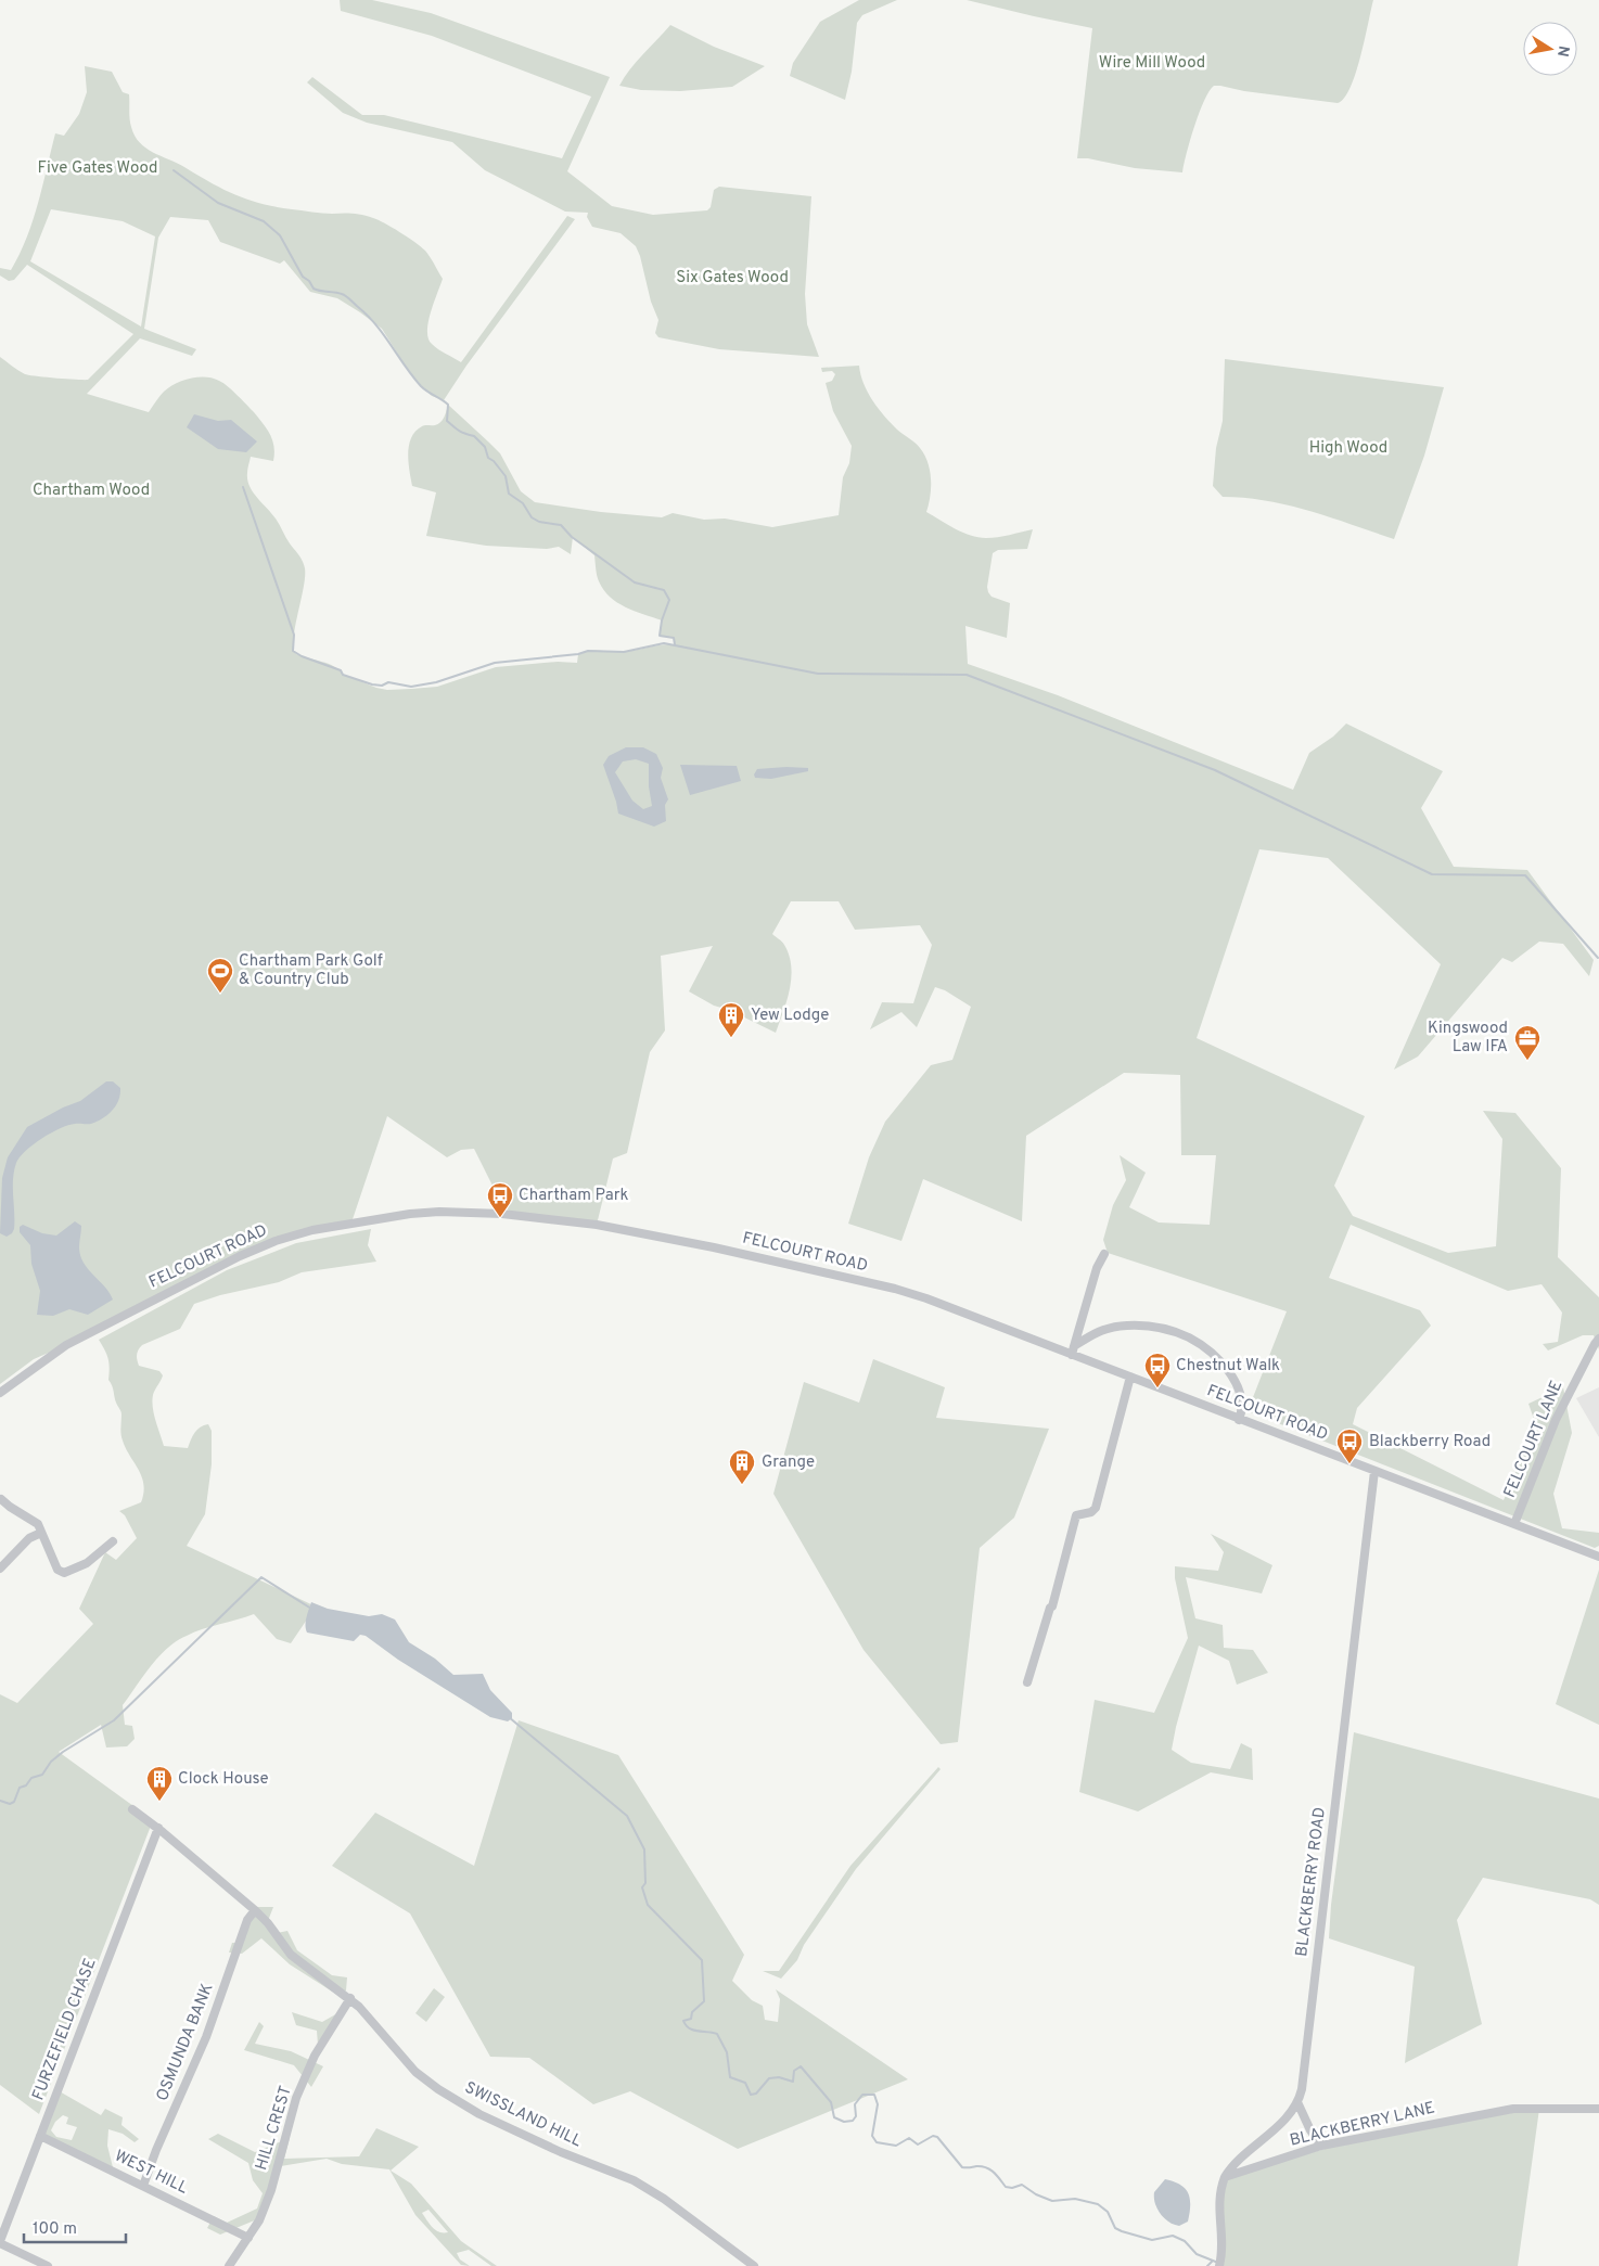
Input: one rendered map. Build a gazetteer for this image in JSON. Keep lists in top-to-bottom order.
{
  "streets": {
    "street": [
      "FELCOURT ROAD",
      "FELCOURT LANE",
      "BLACKBERRY ROAD",
      "FURZEFIELD CHASE",
      "OSMUNDA BANK",
      "SWISSLAND HILL",
      "BLACKBERRY LANE",
      "HILL CREST",
      "WEST HILL"
    ]
  },
  "crossings": [
    ["FELCOURT ROAD", "FELCOURT LANE"],
    ["FELCOURT ROAD", "BLACKBERRY ROAD"],
    ["BLACKBERRY ROAD", "BLACKBERRY LANE"],
    ["FURZEFIELD CHASE", "SWISSLAND HILL"],
    ["FURZEFIELD CHASE", "WEST HILL"],
    ["OSMUNDA BANK", "SWISSLAND HILL"],
    ["OSMUNDA BANK", "WEST HILL"],
    ["SWISSLAND HILL", "HILL CREST"],
    ["HILL CREST", "WEST HILL"]
  ],
  "parks": [
    "Wire Mill Wood",
    "Five Gates Wood",
    "Six Gates Wood",
    "High Wood",
    "Chartham Wood"
  ],
  "places": {
    "sports": ["Chartham Park Golf & Country Club"],
    "building": ["Yew Lodge", "Grange", "Clock House"],
    "office": ["Kingswood Law IFA"],
    "bus stop": ["Chartham Park", "Chestnut Walk", "Blackberry Road"]
  },
  "scale_bar": "100 m",
  "north": "right"
}
